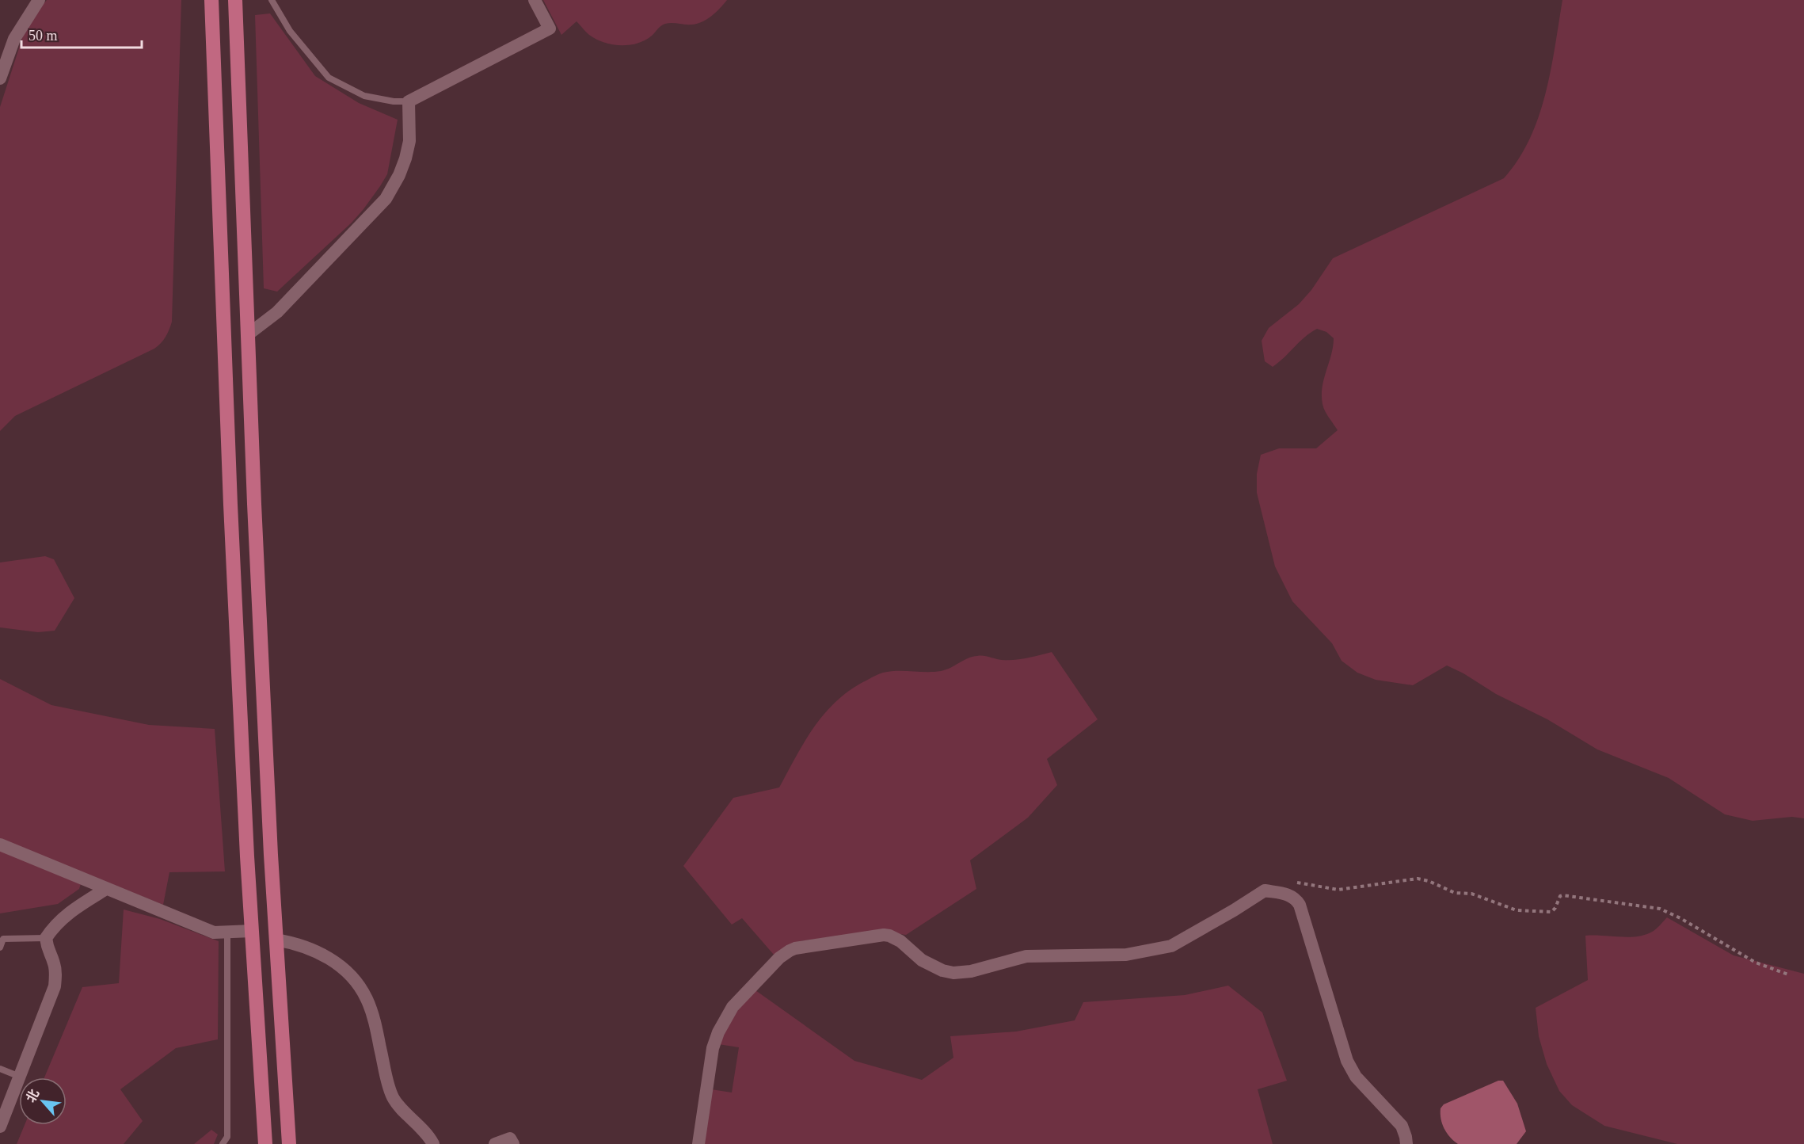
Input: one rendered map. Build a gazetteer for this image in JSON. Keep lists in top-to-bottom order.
{
  "scale_bar": "50 m",
  "north": "top left"
}
